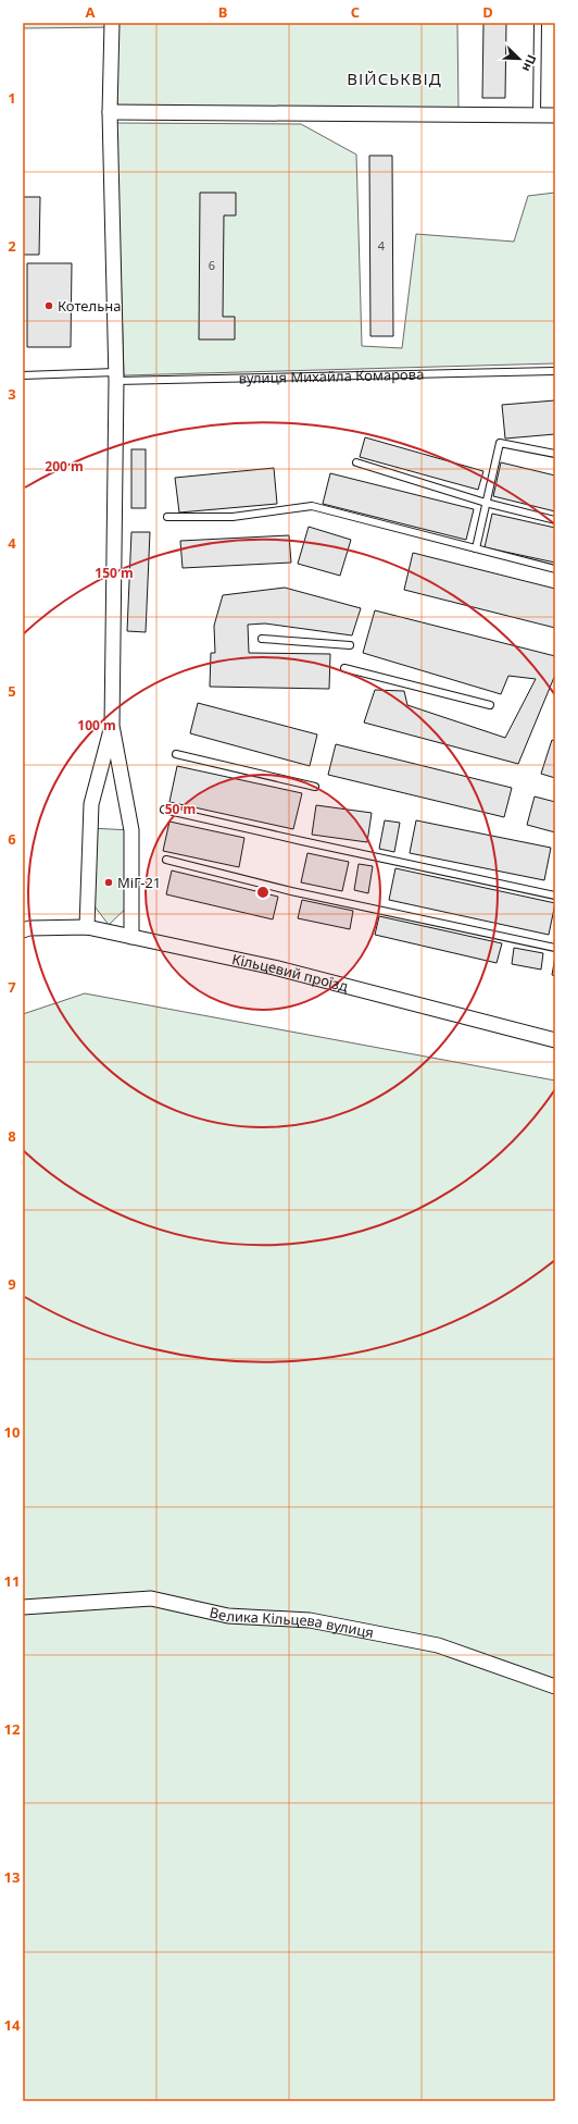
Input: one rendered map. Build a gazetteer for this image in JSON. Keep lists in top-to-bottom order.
{
  "streets": {
    "street": ["Кільцевий проїзд", "Велика Кільцева вулиця"],
    "lane": ["вулиця Михайла Комарова"]
  },
  "districts": ["ВІЙСЬКВІД"],
  "places": ["Котельна", "МіГ-21"],
  "house_numbers": ["4", "6"],
  "north": "bottom right",
  "grid": {
    "columns": [
      "A",
      "B",
      "C",
      "D"
    ],
    "rows": [
      "1",
      "2",
      "3",
      "4",
      "5",
      "6",
      "7",
      "8",
      "9",
      "10",
      "11",
      "12",
      "13",
      "14"
    ]
  },
  "rings": [
    "200 m",
    "150 m",
    "100 m",
    "50 m"
  ]
}
